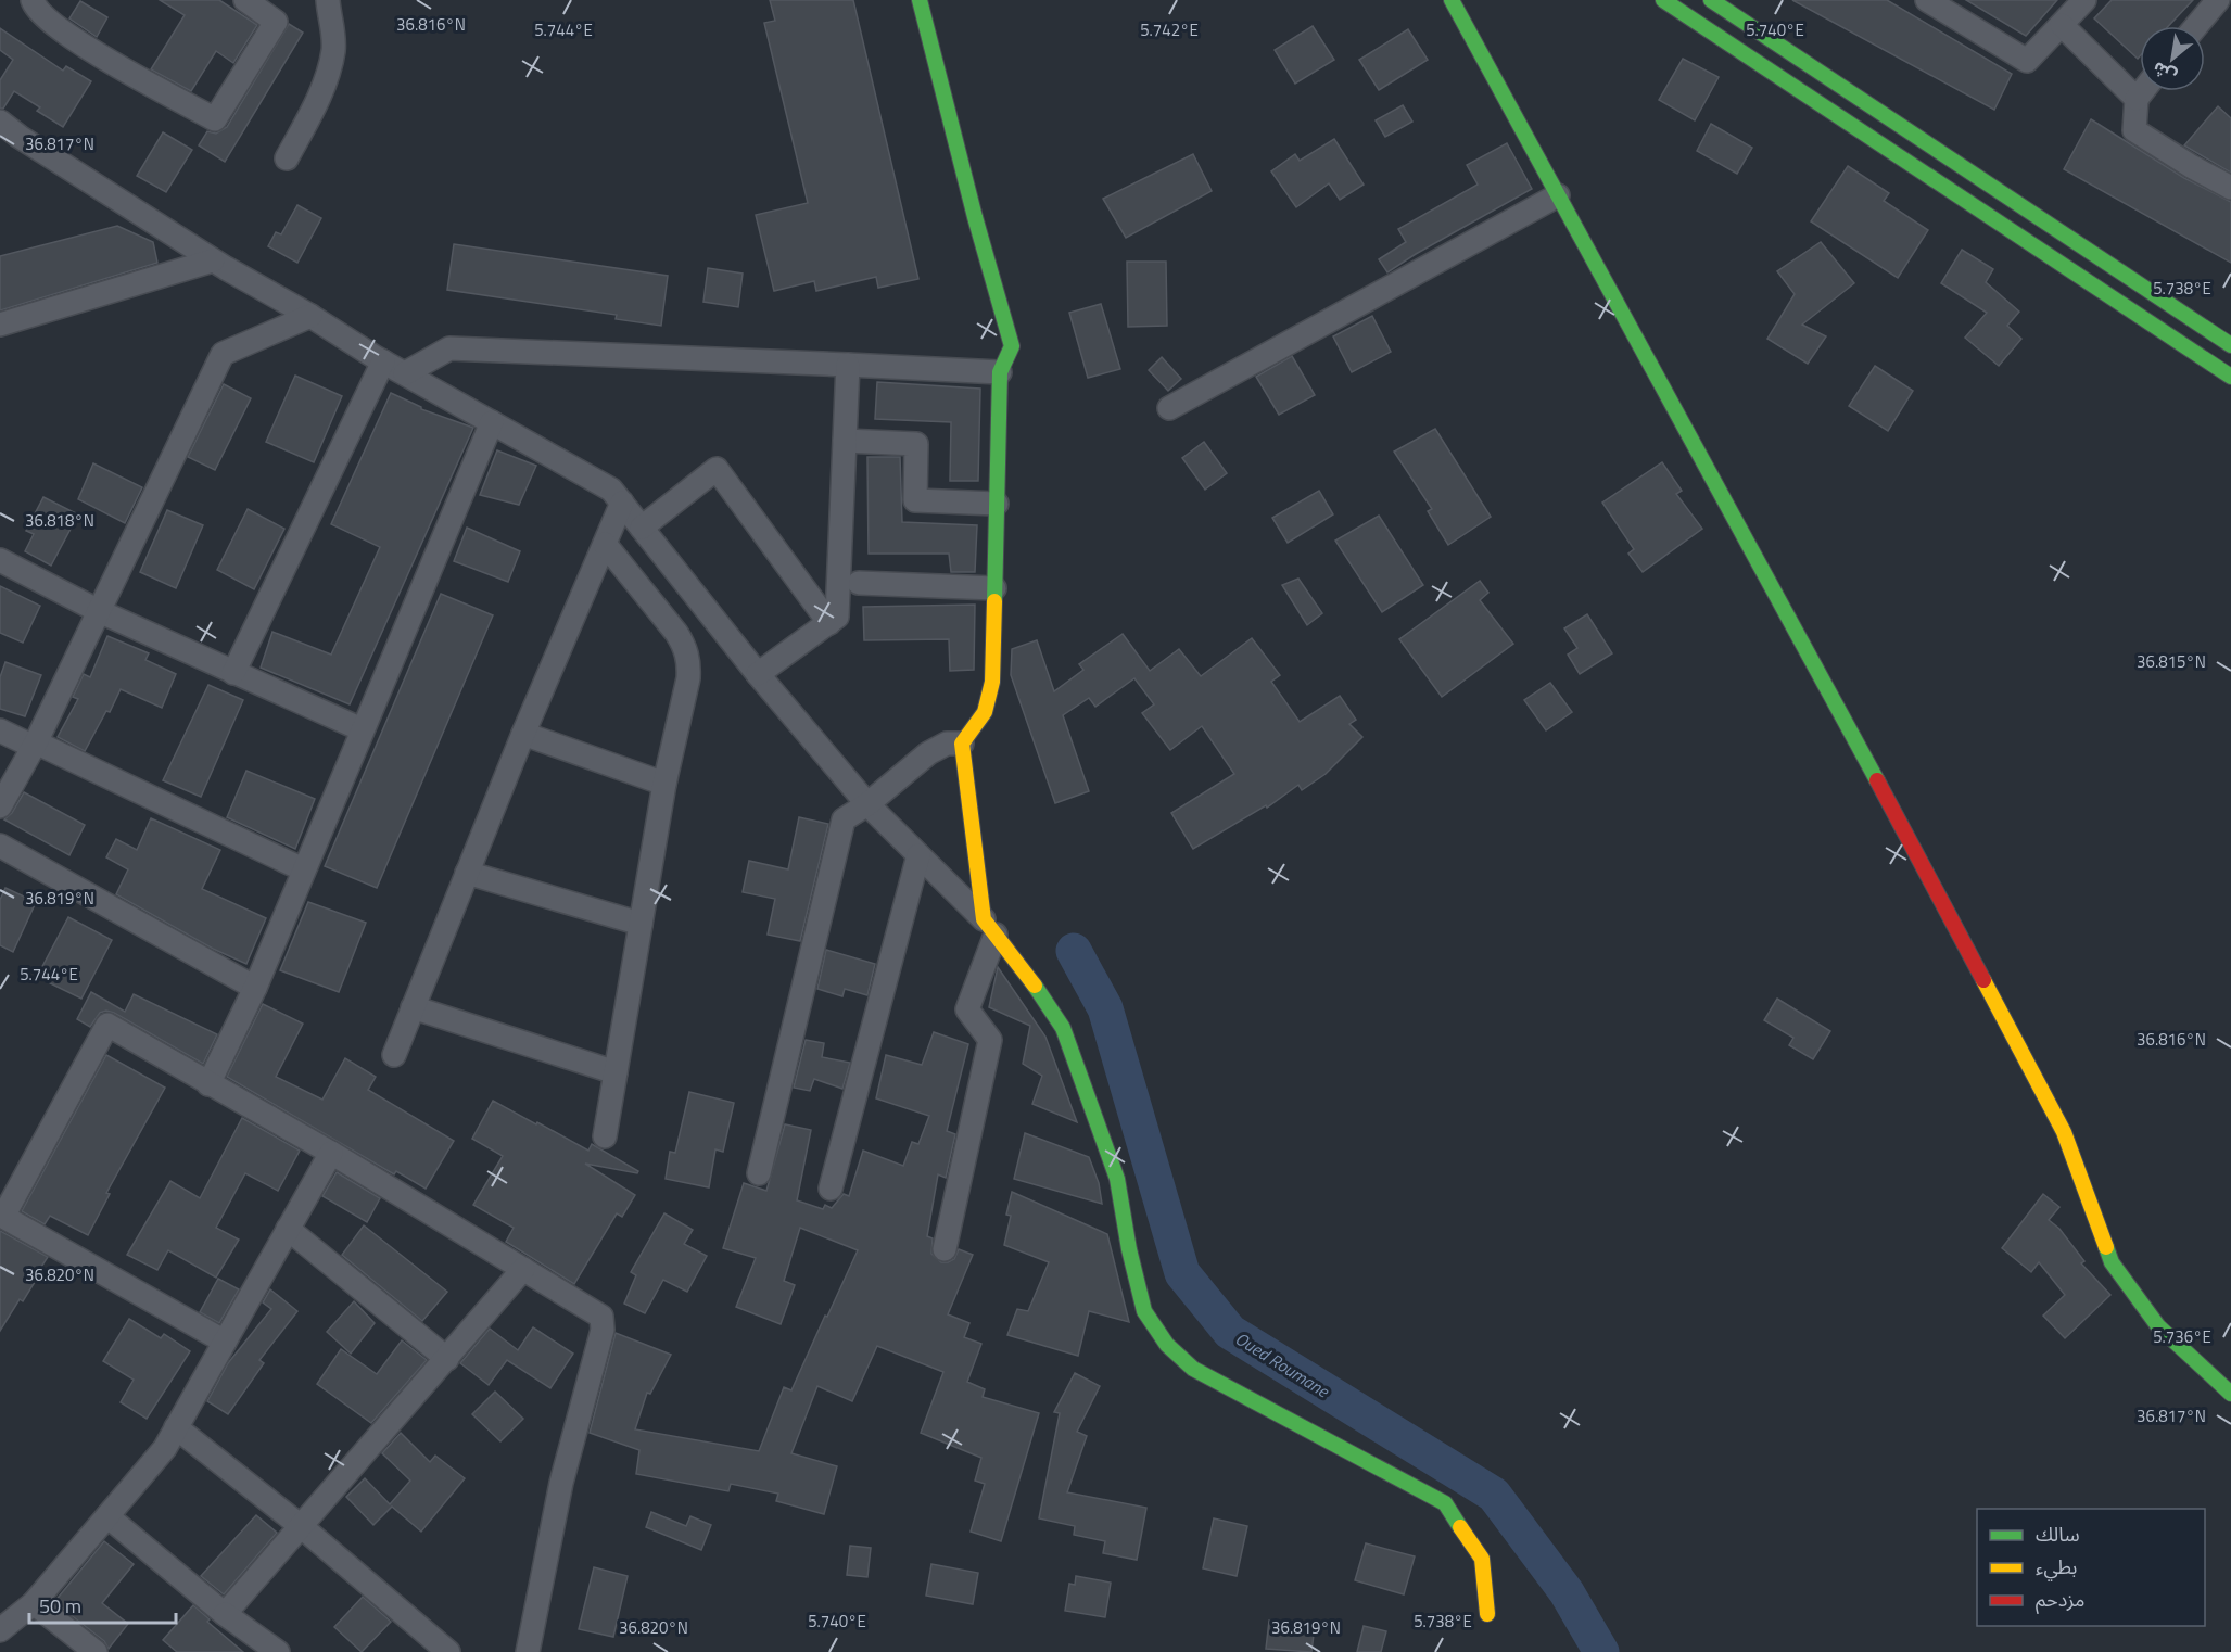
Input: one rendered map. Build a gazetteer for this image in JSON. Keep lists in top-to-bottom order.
{
  "water": ["Oued Roumane"],
  "legend": ["سالك", "بطيء", "مزدحم"],
  "scale_bar": "50 m",
  "north": "bottom left",
  "coordinates": [
    "36.816°N",
    "5.744°E",
    "5.742°E",
    "5.740°E",
    "36.817°N",
    "5.738°E",
    "36.818°N",
    "36.815°N",
    "36.819°N",
    "36.820°N",
    "5.736°E"
  ]
}
